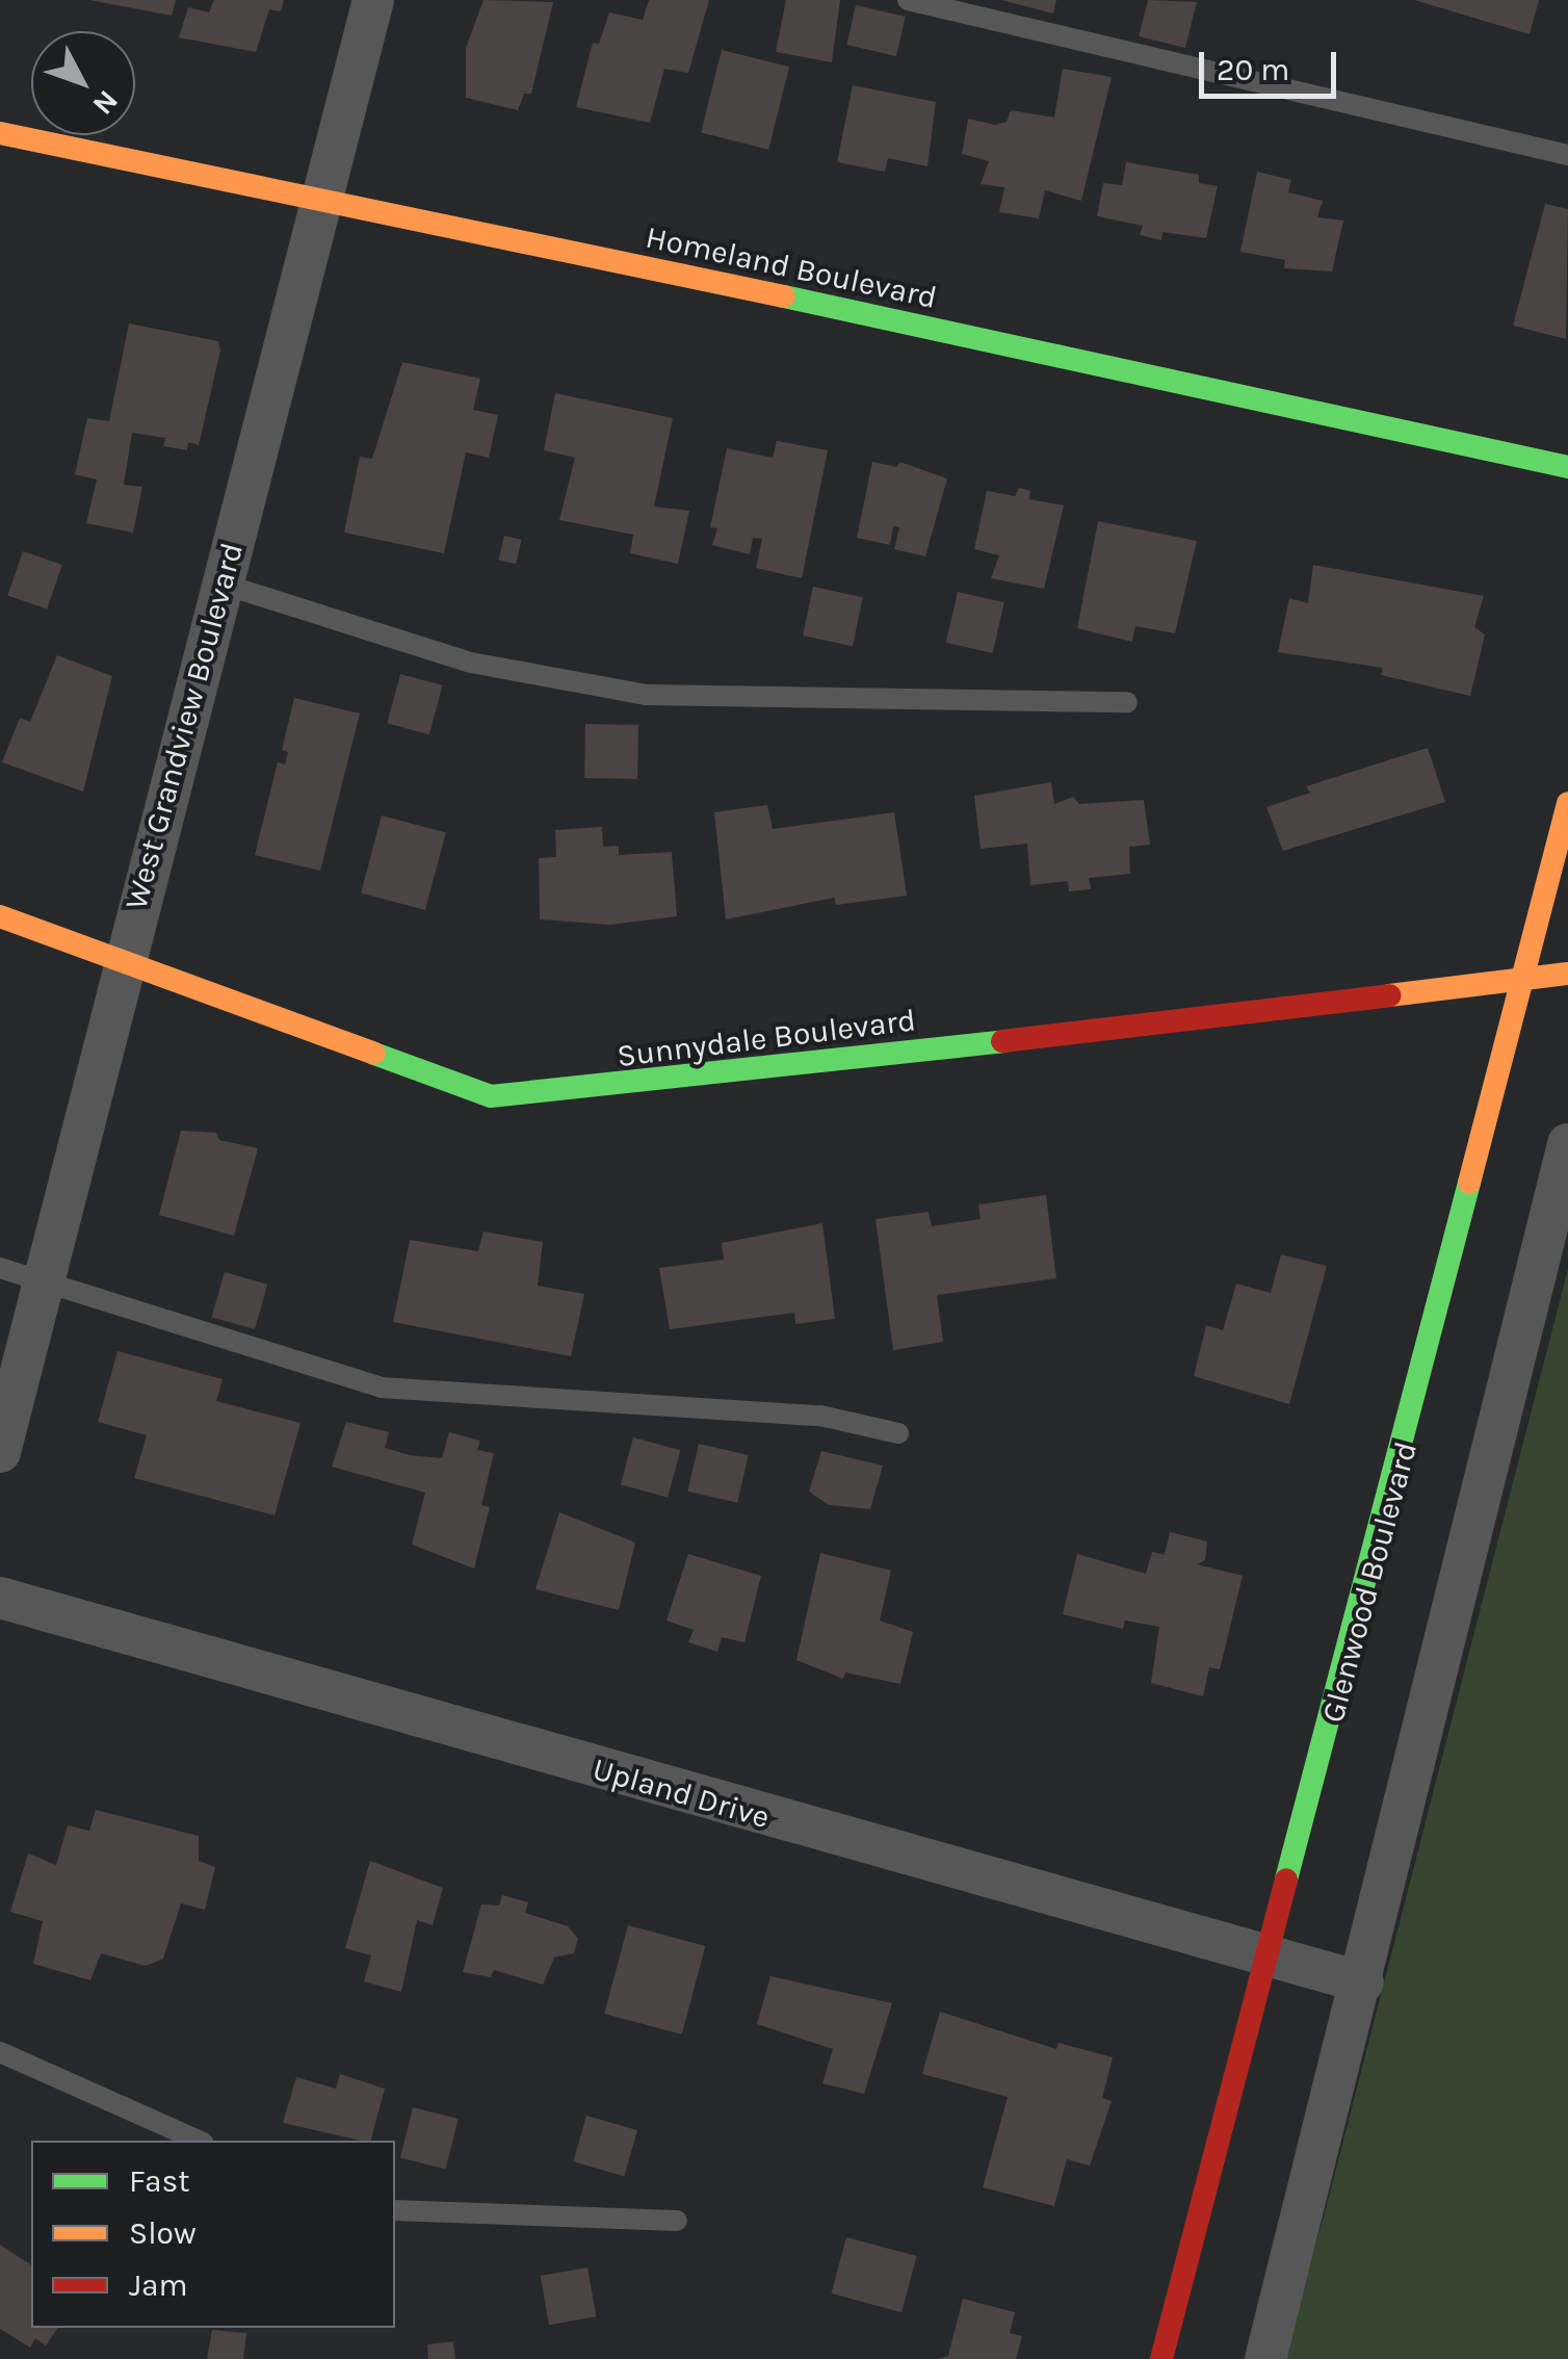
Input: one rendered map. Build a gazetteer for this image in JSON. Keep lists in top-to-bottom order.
{
  "streets": {
    "street": [
      "Homeland Boulevard",
      "West Grandview Boulevard",
      "Sunnydale Boulevard",
      "Glenwood Boulevard",
      "Upland Drive"
    ]
  },
  "crossings": [
    ["Homeland Boulevard", "West Grandview Boulevard"],
    ["West Grandview Boulevard", "Sunnydale Boulevard"],
    ["Sunnydale Boulevard", "Glenwood Boulevard"],
    ["Glenwood Boulevard", "Upland Drive"]
  ],
  "legend": ["Fast", "Slow", "Jam"],
  "scale_bar": "20 m",
  "north": "bottom right"
}
